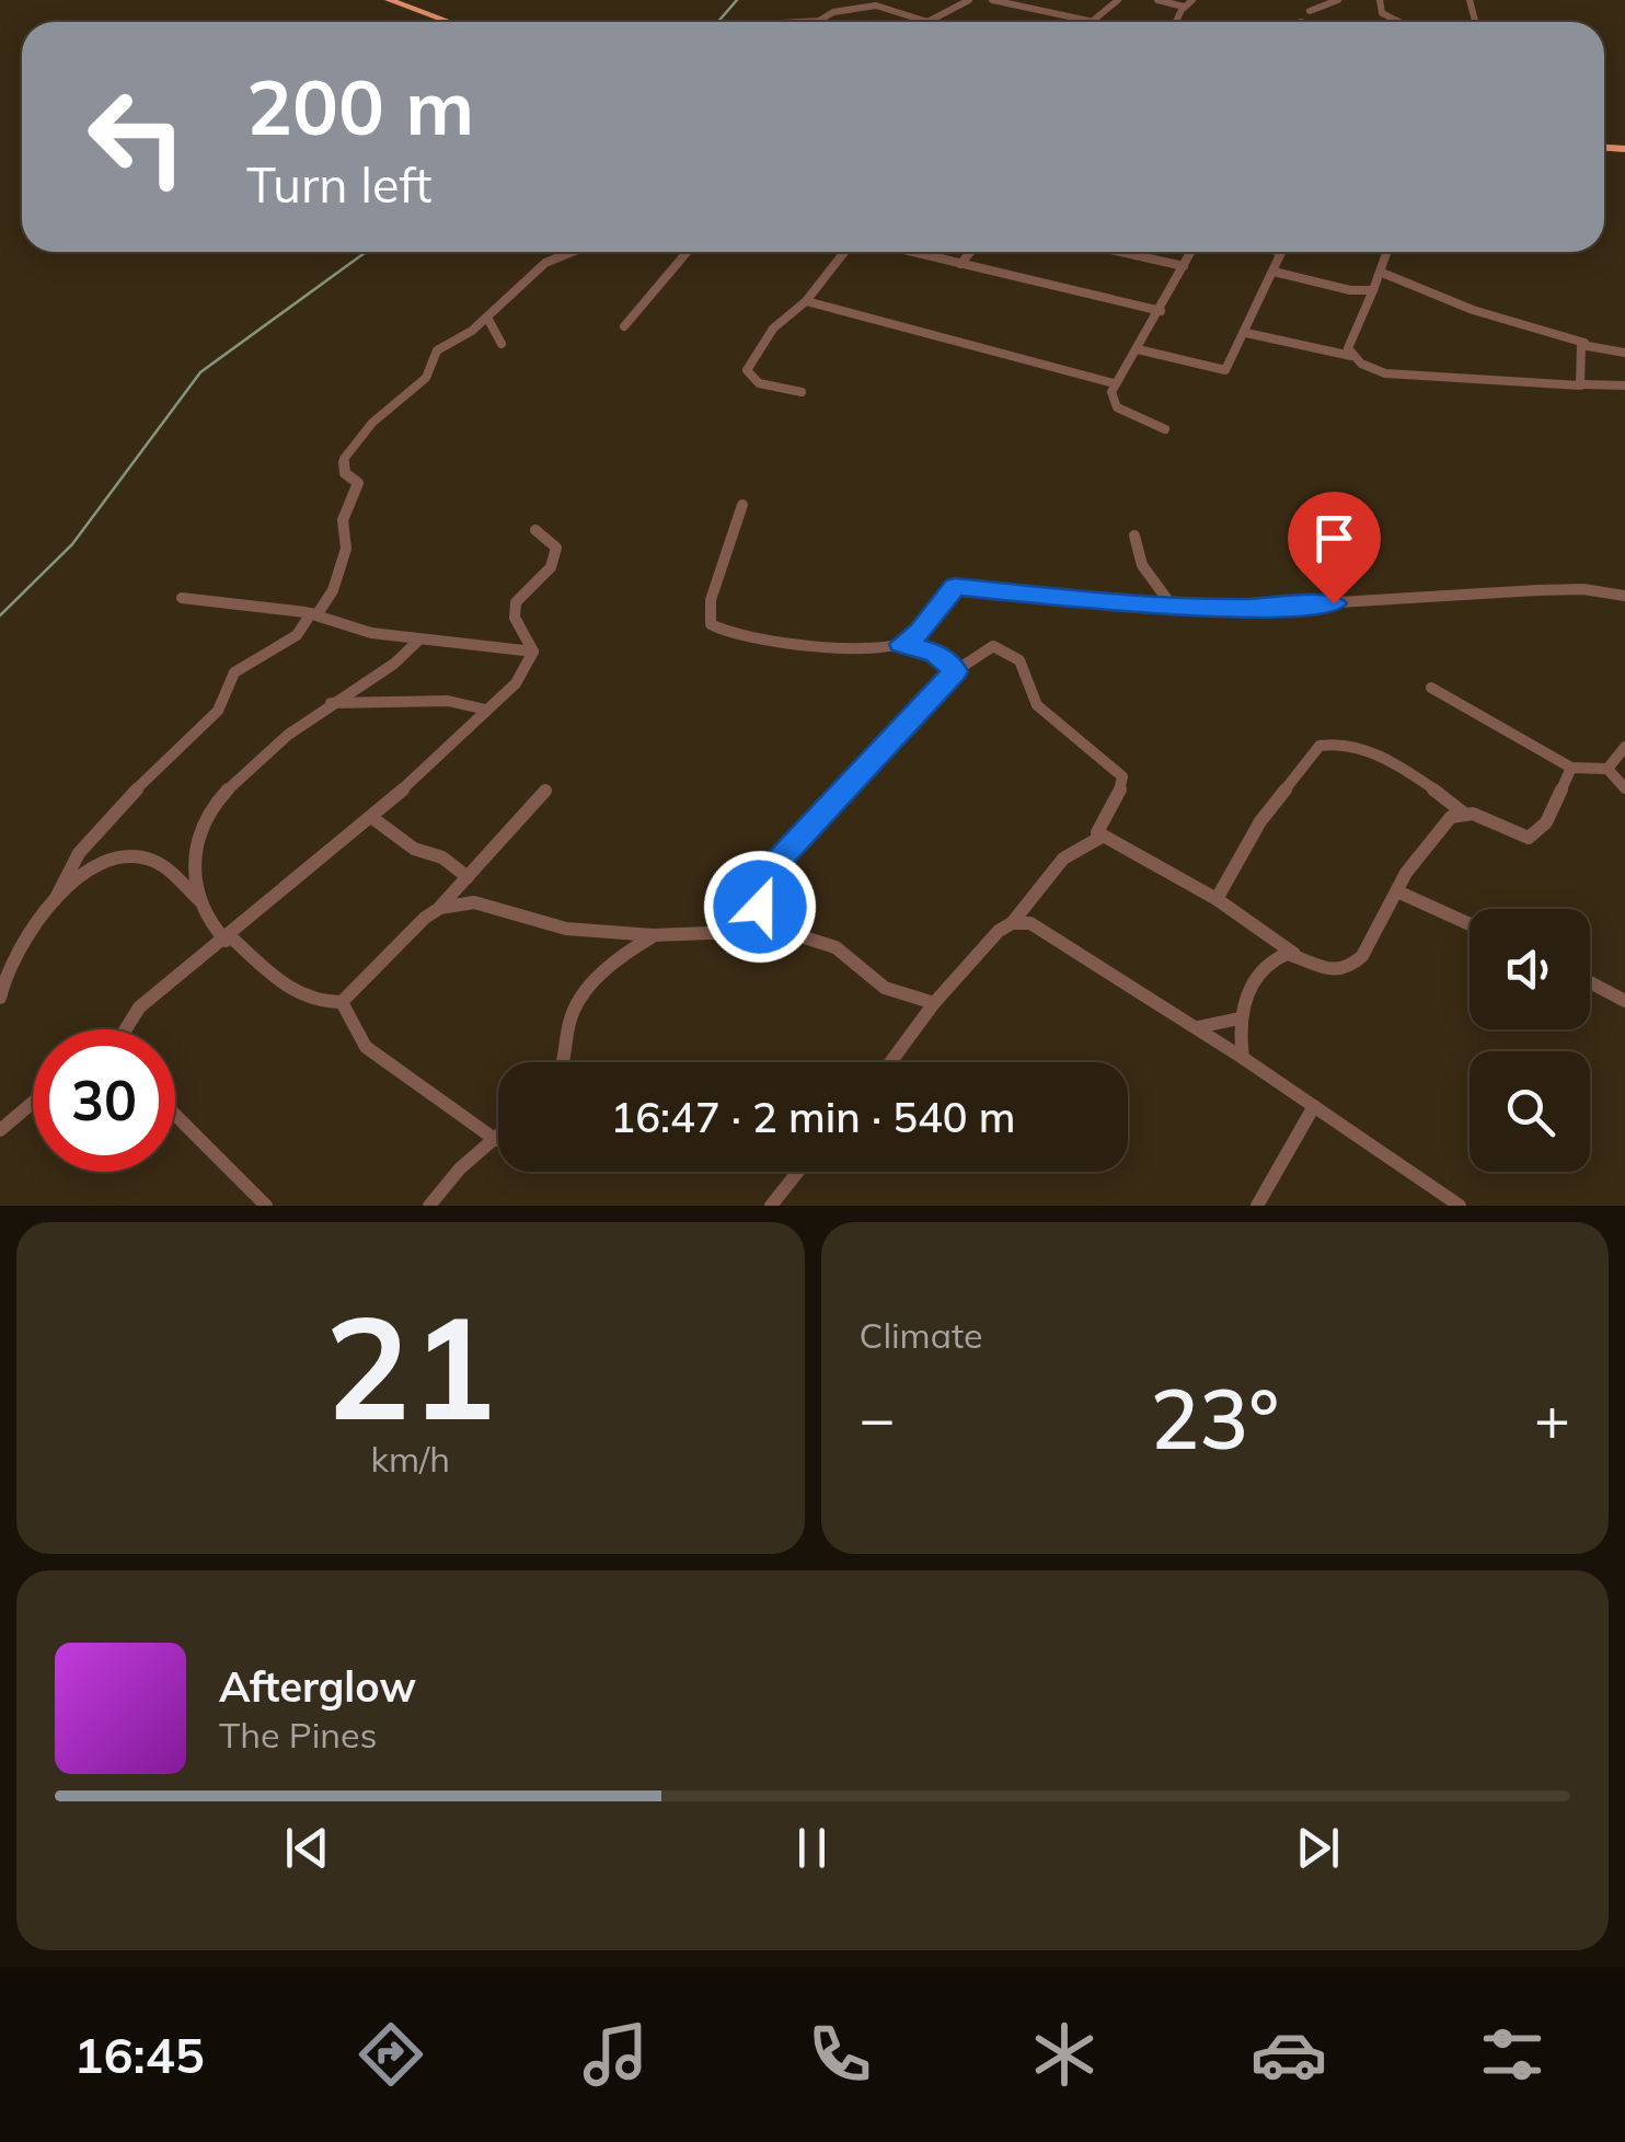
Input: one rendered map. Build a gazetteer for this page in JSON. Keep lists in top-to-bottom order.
{
  "page": {
    "turn": ["200 m", "Turn left"],
    "limit": "30",
    "trip": "16:47 · 2 min · 540 m",
    "tile": [
      ["21", "km/h"],
      "Climate"
    ],
    "heat": ["−", "23°", "+"],
    "song": ["Afterglow", "The Pines"],
    "tabs": "16:45"
  }
}
